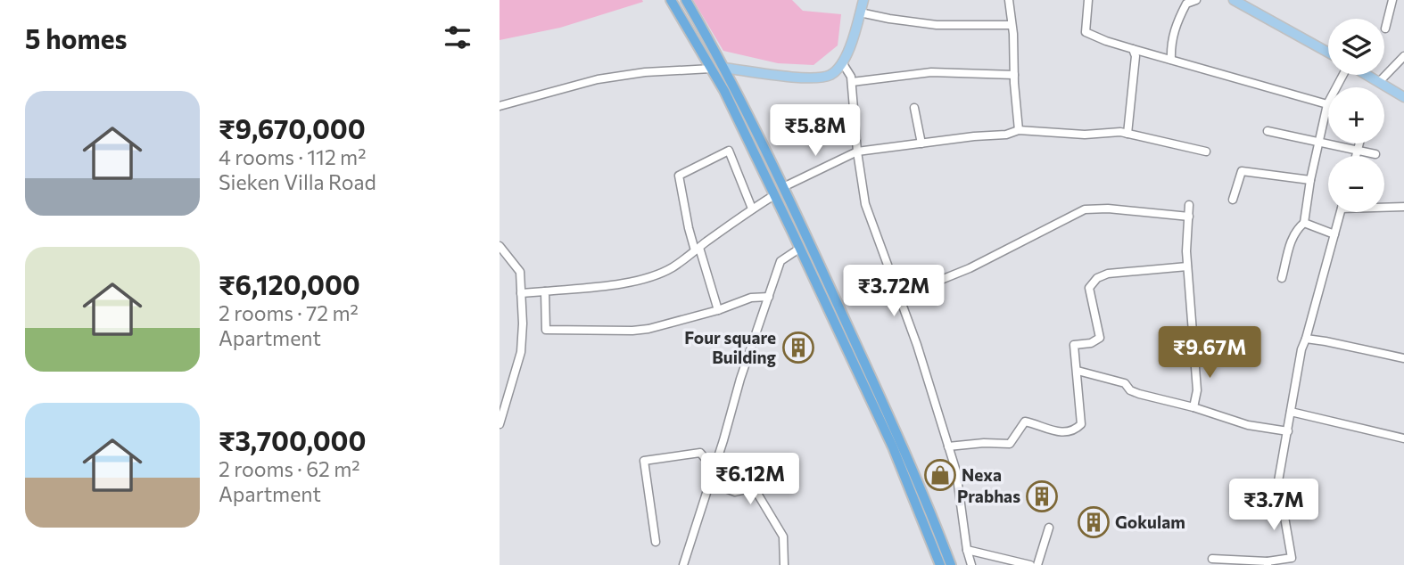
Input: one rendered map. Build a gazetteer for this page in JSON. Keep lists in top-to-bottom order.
{
  "places": {
    "building": ["Four square Building", "Prabhas", "Gokulam"],
    "shop": ["Nexa"]
  },
  "page": {
    "heading": "5 homes",
    "map_buttons": ["+", "−"],
    "list": [
      {
        "name": "₹9,670,000",
        "note": "4 rooms · 112 m² · Sieken Villa Road"
      },
      {
        "name": "₹6,120,000",
        "note": "2 rooms · 72 m² · Apartment"
      },
      {
        "name": "₹3,700,000",
        "note": "2 rooms · 62 m² · Apartment"
      }
    ],
    "price": [
      "₹5.8M",
      "₹3.72M",
      "₹9.67M",
      "₹6.12M",
      "₹3.7M"
    ]
  }
}
